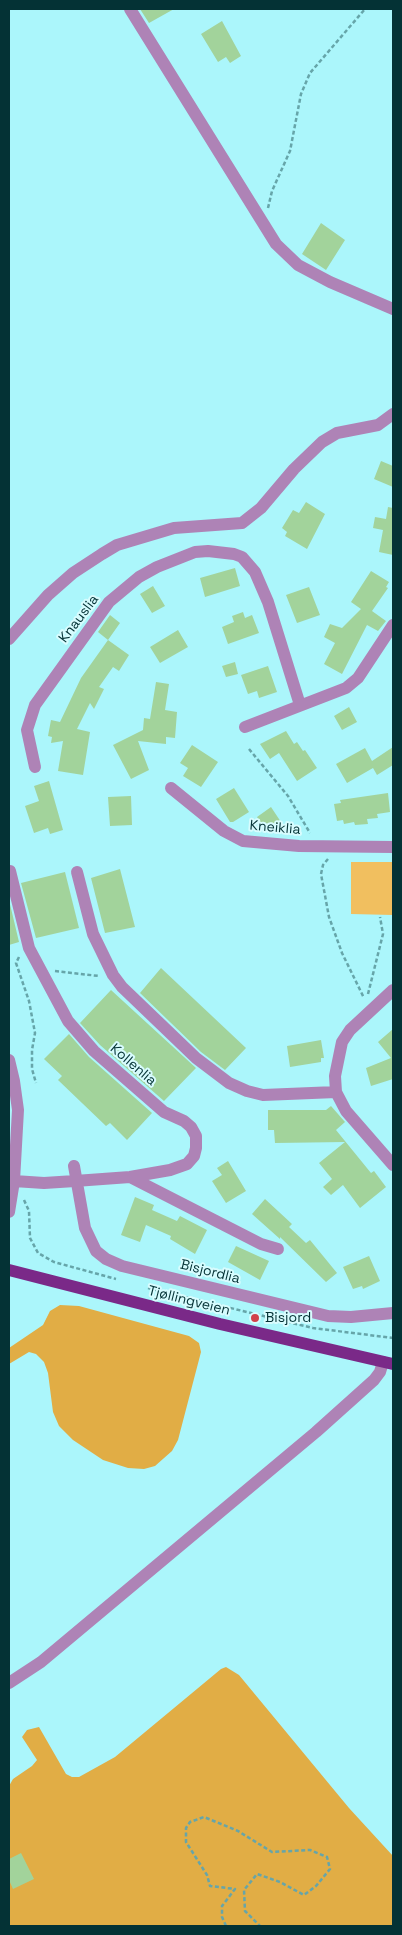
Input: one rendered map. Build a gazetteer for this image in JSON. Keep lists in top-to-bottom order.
{
  "streets": {
    "main road": ["Tjøllingveien"],
    "street": [
      "Knauslia",
      "Kneiklia",
      "Kollenlia",
      "Bisjordlia"
    ]
  },
  "crossings": [
    ["Kollenlia", "Bisjordlia"]
  ],
  "places": ["Bisjord"]
}
